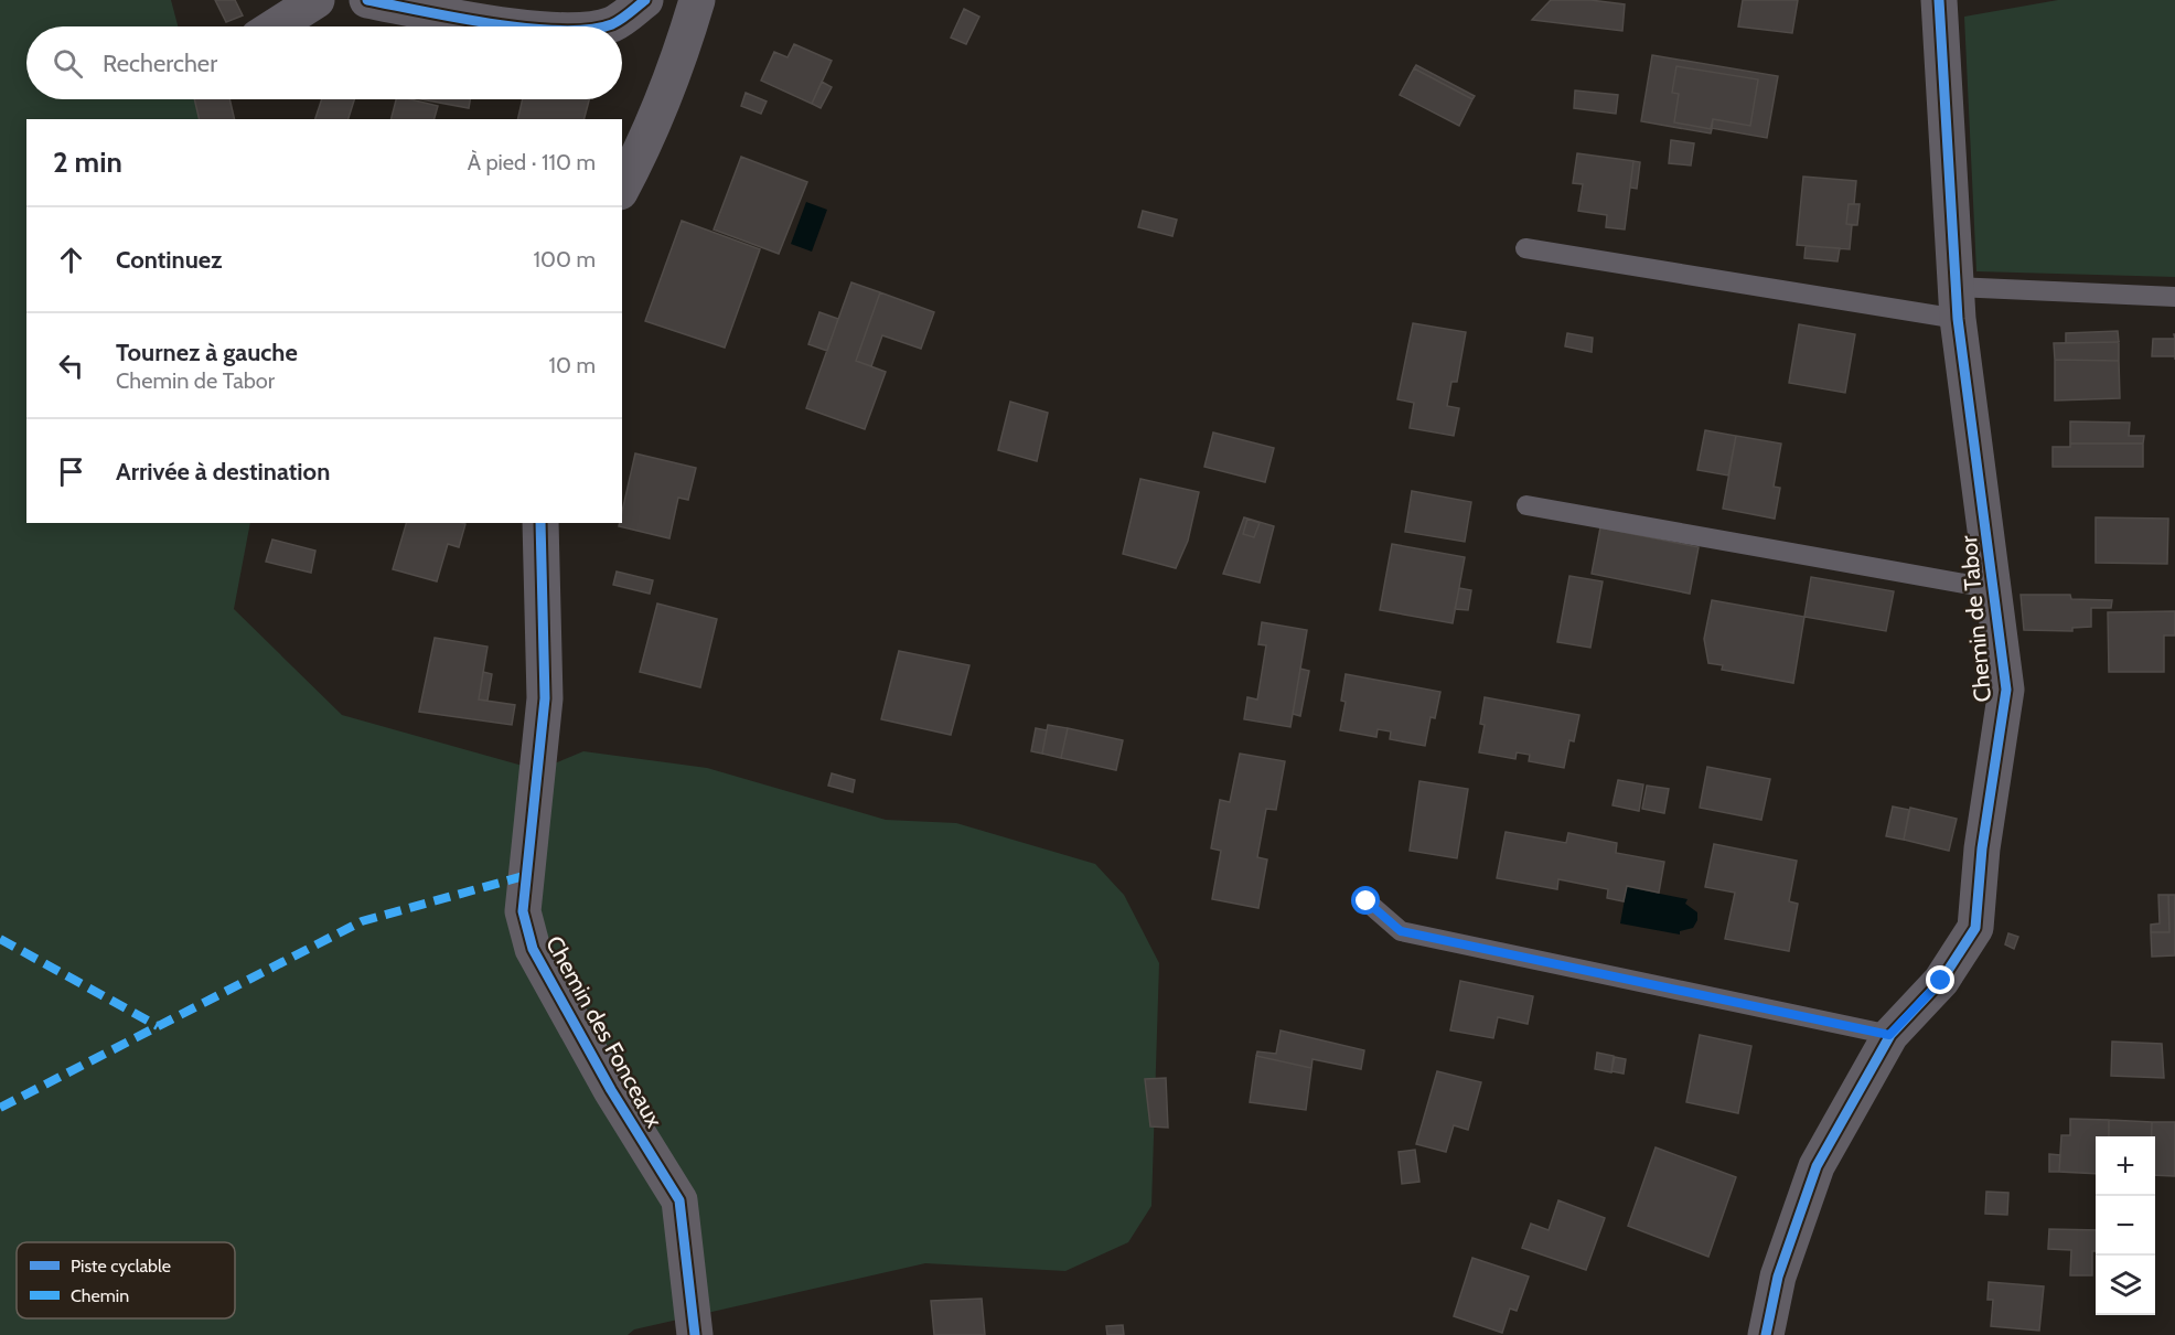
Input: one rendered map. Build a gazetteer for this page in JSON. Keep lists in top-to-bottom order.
{
  "streets": {
    "street": ["Chemin de Tabor", "Chemin des Fonceaux"]
  },
  "legend": ["Piste cyclable", "Chemin"],
  "page": {
    "search": "Rechercher",
    "heading": ["2 min", "À pied · 110 m"],
    "list": [
      ["Continuez", "100 m"],
      ["Tournez à gauche", "Chemin de Tabor", "10 m"],
      "Arrivée à destination"
    ],
    "map_buttons": ["+", "−"]
  }
}
